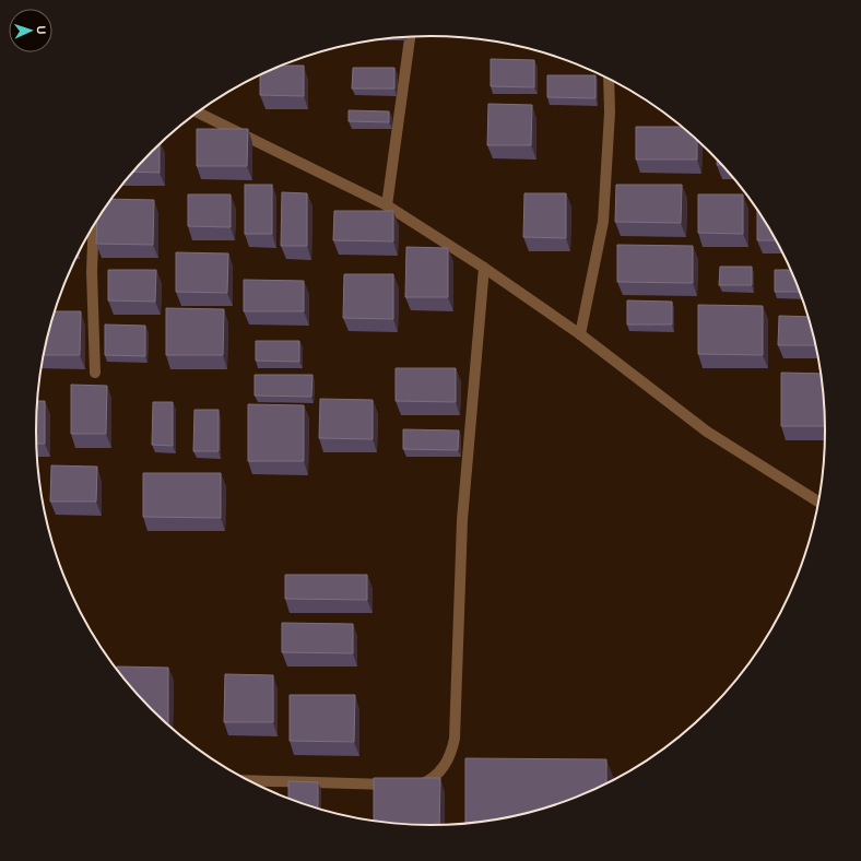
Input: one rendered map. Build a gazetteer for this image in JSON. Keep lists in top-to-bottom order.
{
  "north": "right"
}
